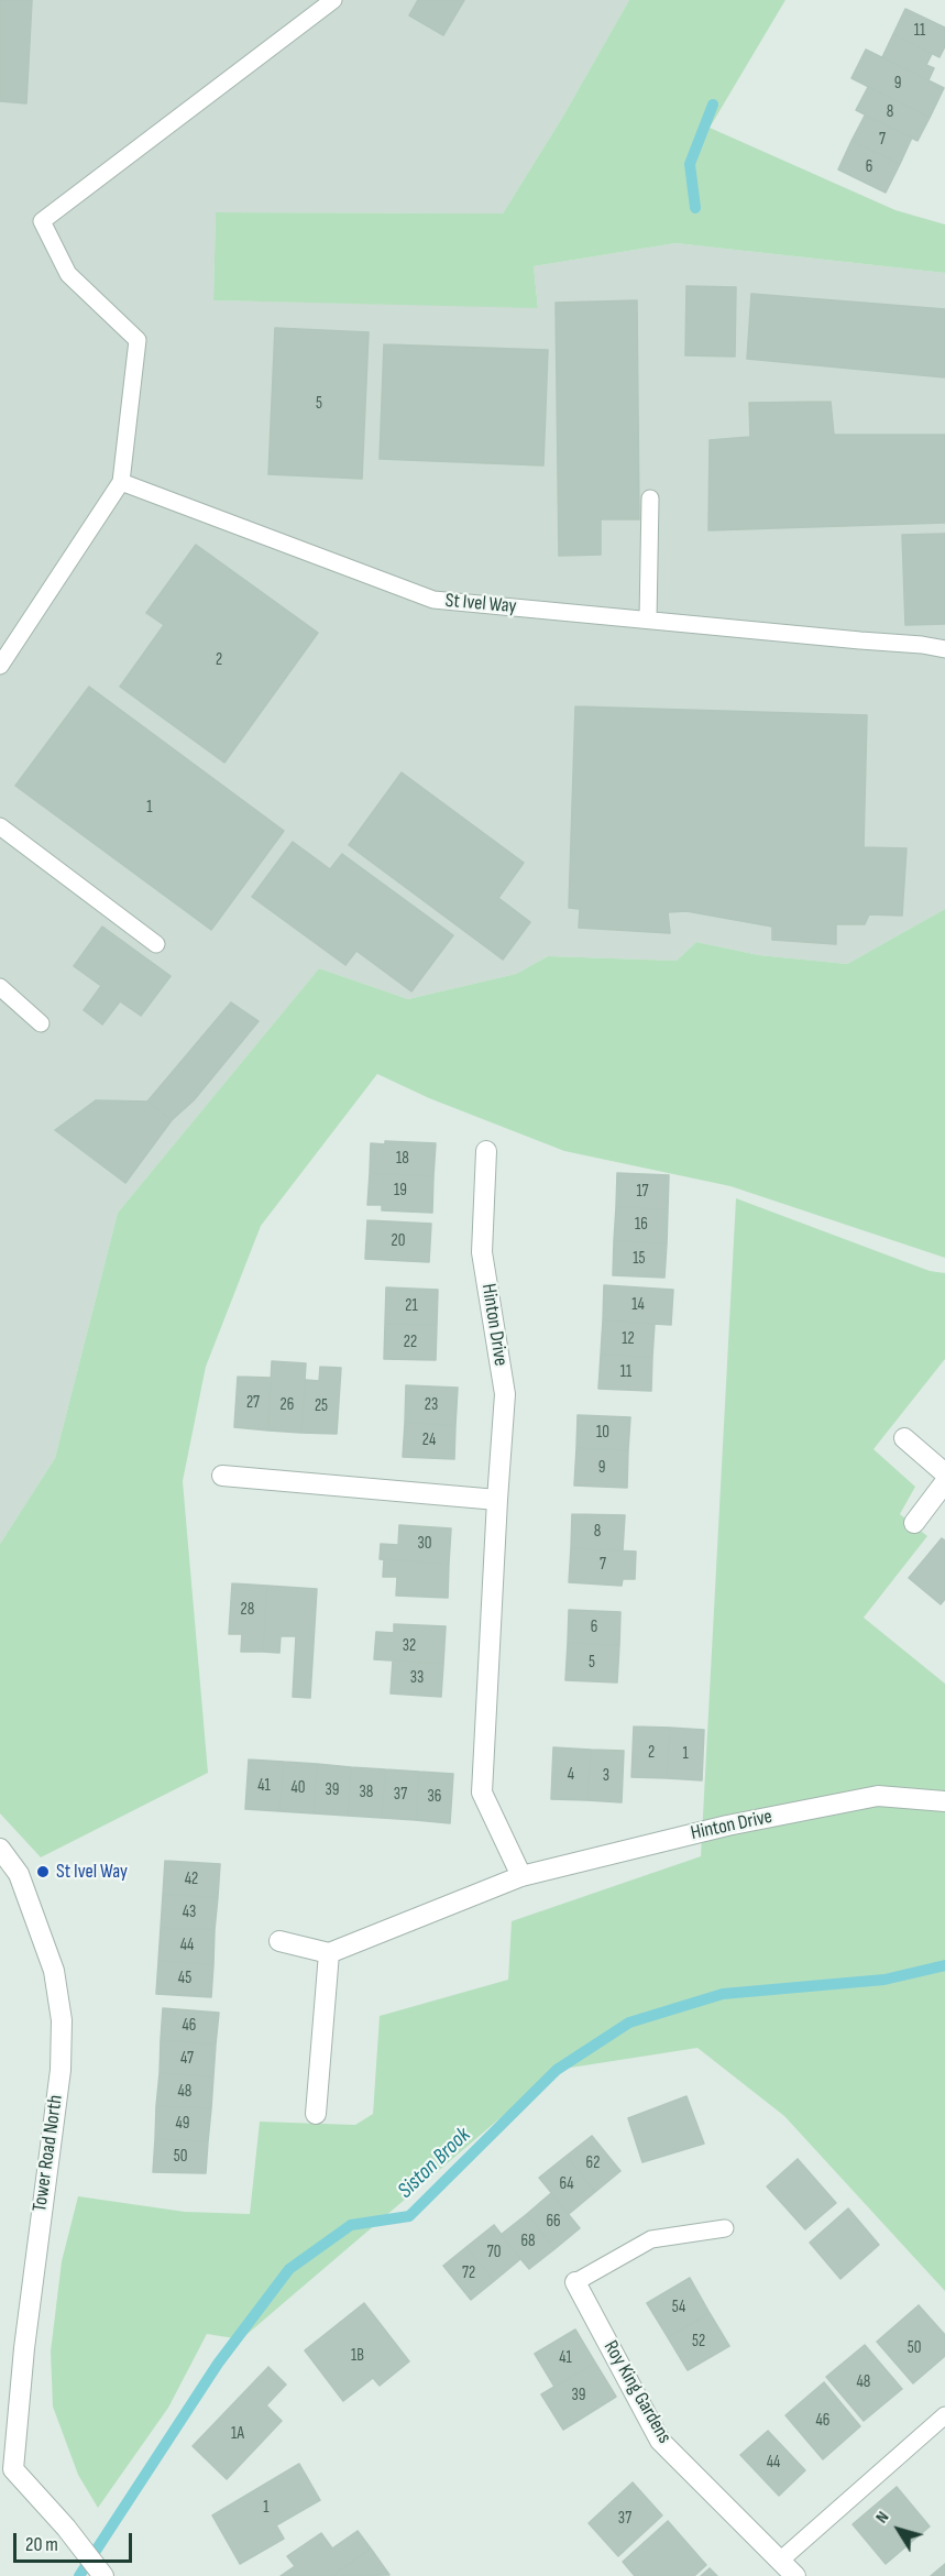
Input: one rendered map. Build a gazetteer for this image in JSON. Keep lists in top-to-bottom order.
{
  "streets": {
    "street": ["Hinton Drive", "Tower Road North", "Roy King Gardens"],
    "lane": ["St Ivel Way"]
  },
  "water": ["Siston Brook"],
  "places": ["St Ivel Way"],
  "house_numbers": [
    "11",
    "9",
    "8",
    "7",
    "6",
    "5",
    "2",
    "1",
    "18",
    "19",
    "17",
    "16",
    "20",
    "15",
    "14",
    "21",
    "12",
    "22",
    "11",
    "27",
    "26",
    "23",
    "25",
    "10",
    "24",
    "9",
    "8",
    "30",
    "7",
    "28",
    "6",
    "32",
    "5",
    "33",
    "2",
    "1",
    "4",
    "3",
    "41",
    "40",
    "39",
    "38",
    "37",
    "36",
    "42",
    "43",
    "44",
    "45",
    "46",
    "47",
    "48",
    "49",
    "50",
    "62",
    "64",
    "66",
    "68",
    "70",
    "72",
    "54",
    "52",
    "50",
    "1B",
    "41",
    "48",
    "39",
    "46",
    "1A",
    "44",
    "1",
    "37"
  ],
  "scale_bar": "20 m",
  "north": "top left"
}
